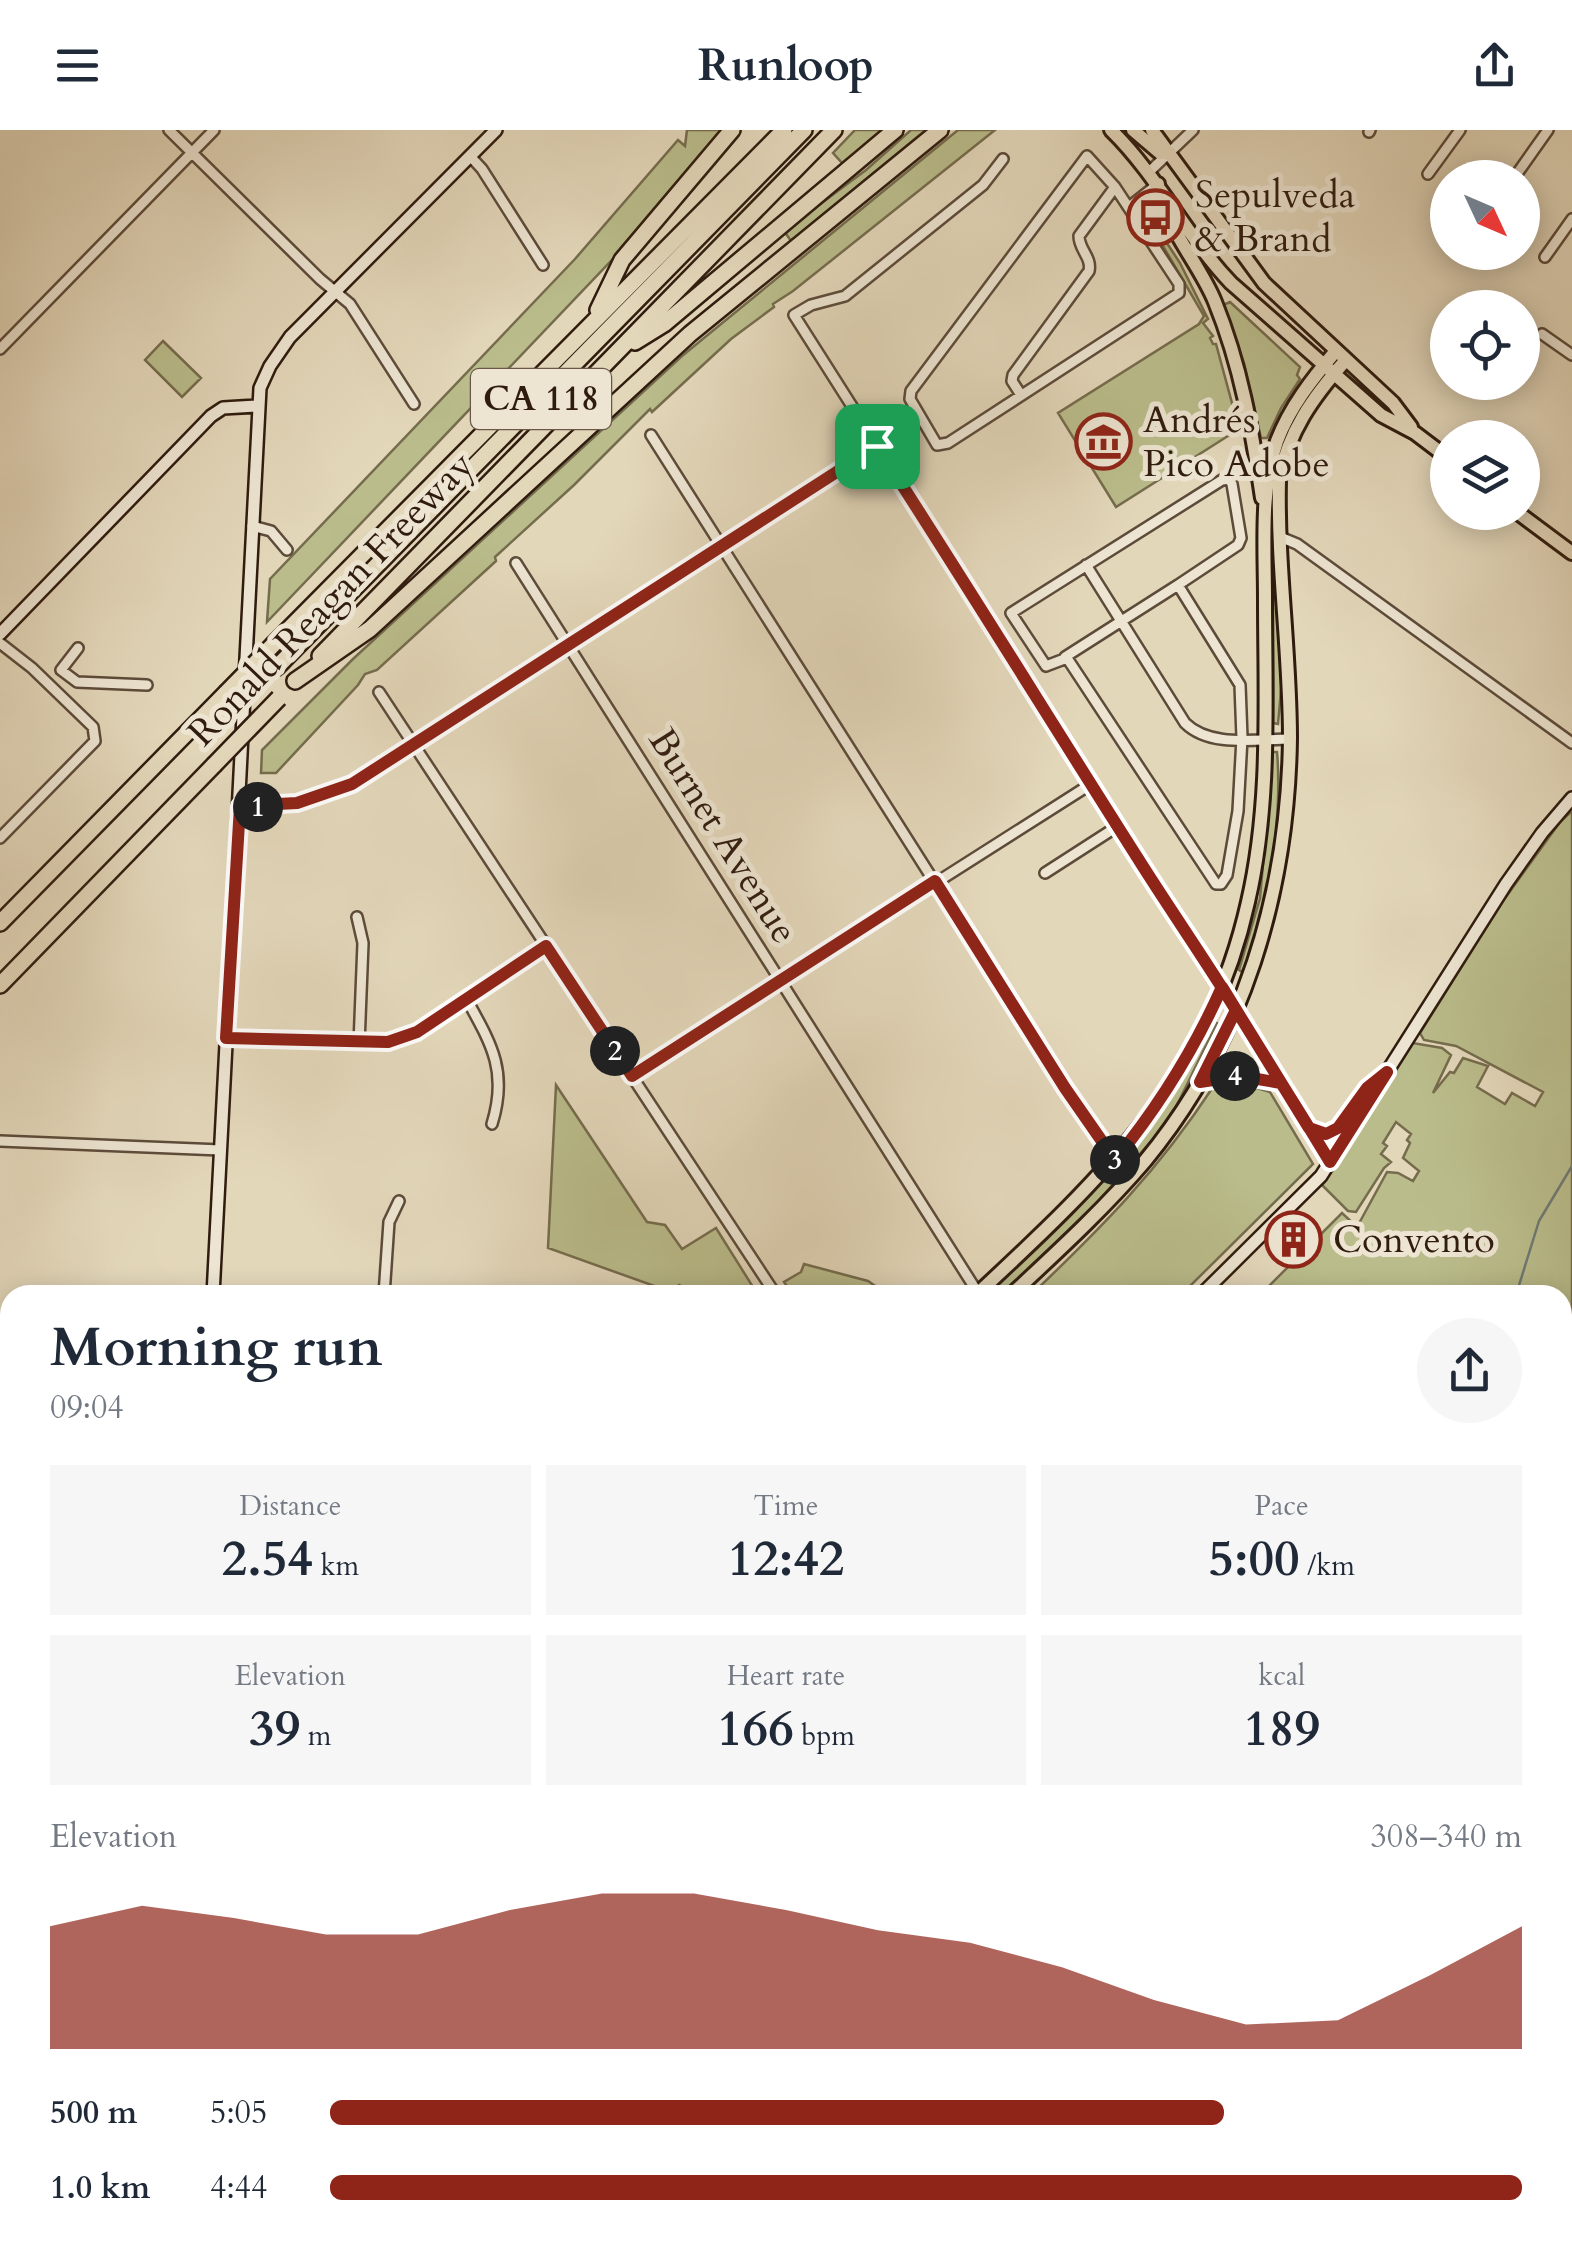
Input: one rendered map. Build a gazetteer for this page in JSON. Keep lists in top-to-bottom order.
{
  "streets": {
    "highway": ["CA 118", "Ronald Reagan Freeway"],
    "street": ["Burnet Avenue"]
  },
  "crossings": [
    ["CA 118", "Ronald Reagan Freeway"]
  ],
  "places": {
    "bus stop": ["Sepulveda & Brand"],
    "museum": ["Andrés Pico Adobe"],
    "building": ["Convento"]
  },
  "north": "bottom right",
  "page": {
    "header": "Runloop",
    "pins": [
      "1",
      "2",
      "4",
      "3"
    ],
    "heading": ["Morning run", "09:04"],
    "stats": [
      ["Distance", "2.54 km"],
      ["Time", "12:42"],
      ["Pace", "5:00 /km"],
      ["Elevation", "39 m"],
      ["Heart rate", "166 bpm"],
      ["kcal", "189"]
    ],
    "chart": ["Elevation", "308–340 m"],
    "list": [
      {
        "name": "500 m",
        "note": "5:05"
      },
      {
        "name": "1.0 km",
        "note": "4:44"
      }
    ]
  }
}
